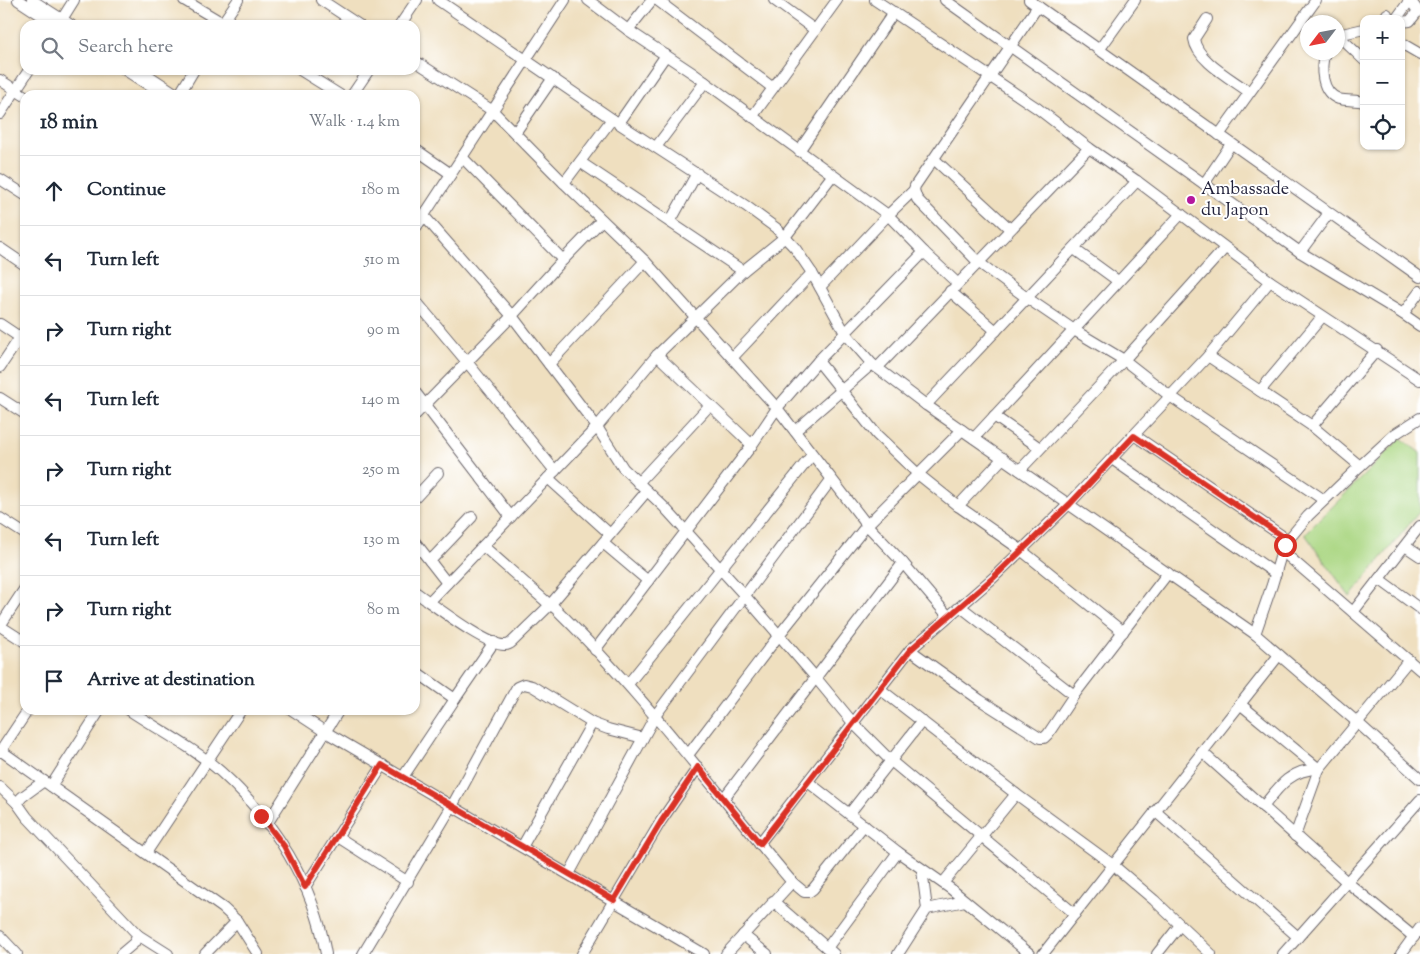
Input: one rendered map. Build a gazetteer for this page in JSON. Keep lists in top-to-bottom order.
{
  "places": ["Ambassade du Japon"],
  "north": "bottom left",
  "page": {
    "map_buttons": ["+", "−"],
    "search": "Search here",
    "heading": ["18 min", "Walk · 1.4 km"],
    "list": [
      ["Continue", "180 m"],
      ["Turn left", "510 m"],
      ["Turn right", "90 m"],
      ["Turn left", "140 m"],
      ["Turn right", "250 m"],
      ["Turn left", "130 m"],
      ["Turn right", "80 m"],
      "Arrive at destination"
    ]
  }
}
